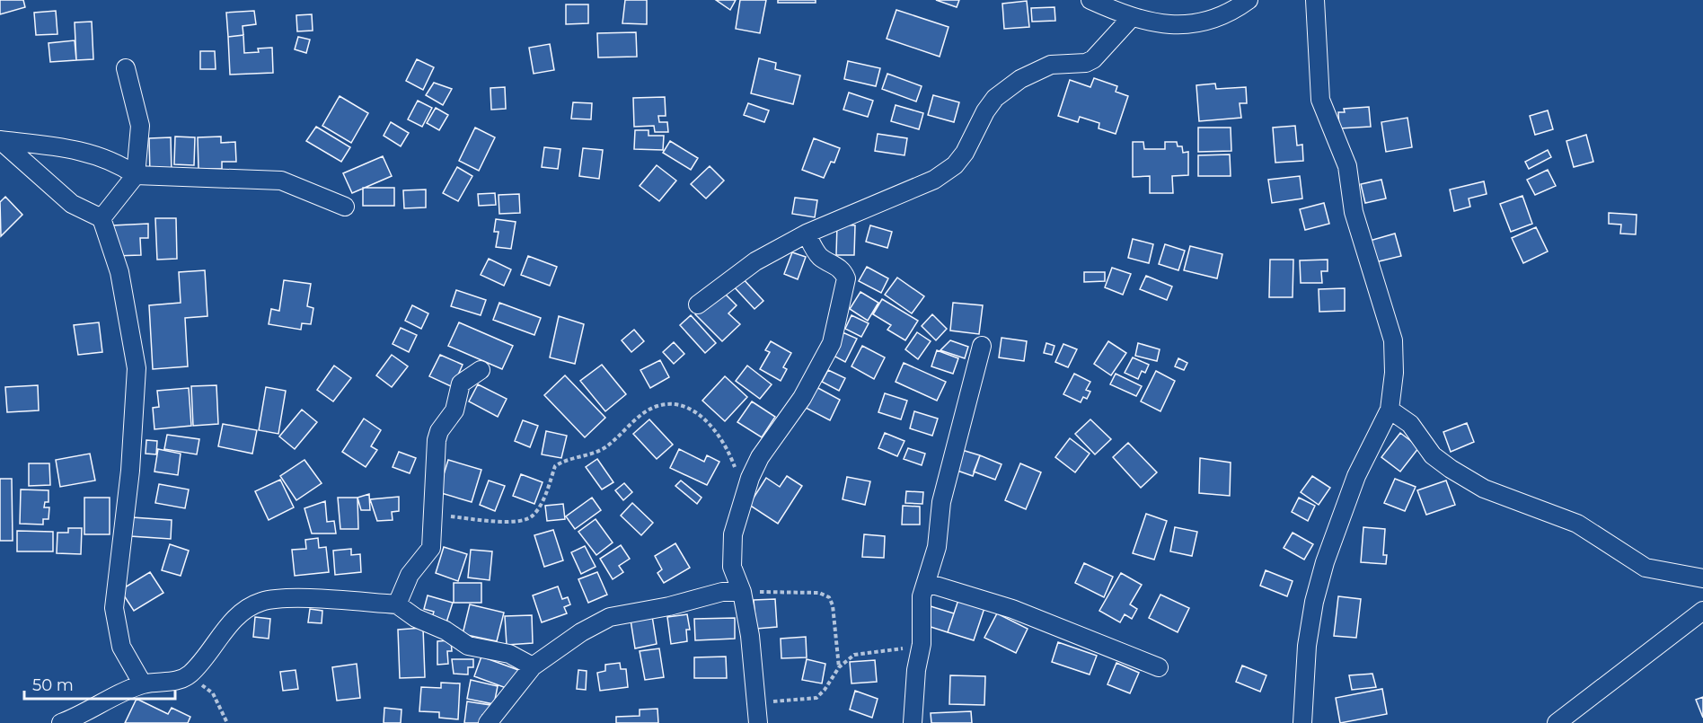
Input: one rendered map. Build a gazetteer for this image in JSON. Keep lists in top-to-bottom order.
{
  "scale_bar": "50 m"
}
